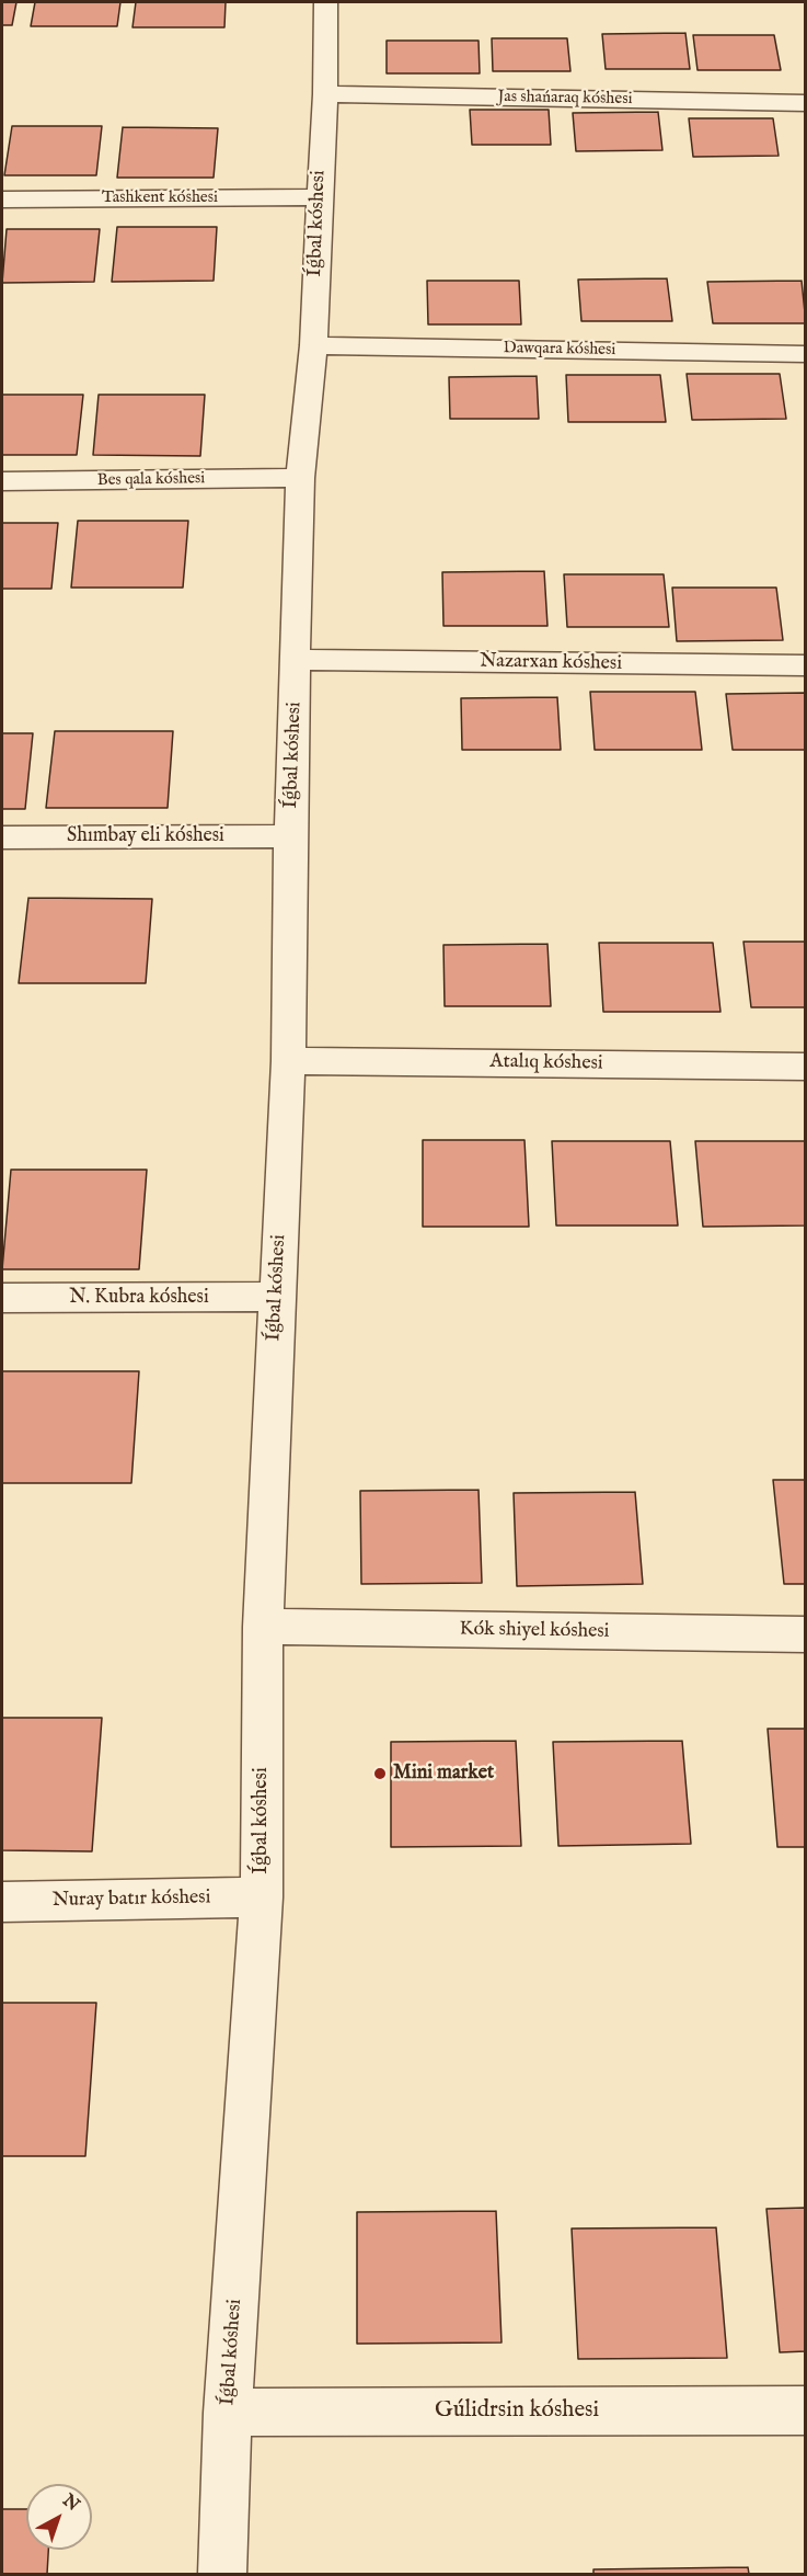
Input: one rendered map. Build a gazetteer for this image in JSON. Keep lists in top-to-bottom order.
{
  "streets": {
    "street": [
      "Jas shańaraq kóshesi",
      "Tashkent kóshesi",
      "Íǵbal kóshesi",
      "Dawqara kóshesi",
      "Bes qala kóshesi",
      "Nazarxan kóshesi",
      "Shımbay eli kóshesi",
      "Atalıq kóshesi",
      "N. Kubra kóshesi",
      "Kók shiyel kóshesi",
      "Nuray batır kóshesi",
      "Gúlidrsin kóshesi"
    ]
  },
  "crossings": [
    ["Jas shańaraq kóshesi", "Íǵbal kóshesi"],
    ["Tashkent kóshesi", "Íǵbal kóshesi"],
    ["Íǵbal kóshesi", "Dawqara kóshesi"],
    ["Íǵbal kóshesi", "Bes qala kóshesi"],
    ["Íǵbal kóshesi", "Nazarxan kóshesi"],
    ["Íǵbal kóshesi", "Shımbay eli kóshesi"],
    ["Íǵbal kóshesi", "Atalıq kóshesi"],
    ["Íǵbal kóshesi", "N. Kubra kóshesi"],
    ["Íǵbal kóshesi", "Kók shiyel kóshesi"],
    ["Íǵbal kóshesi", "Nuray batır kóshesi"],
    ["Íǵbal kóshesi", "Gúlidrsin kóshesi"]
  ],
  "places": ["Mini market"],
  "north": "top right"
}
